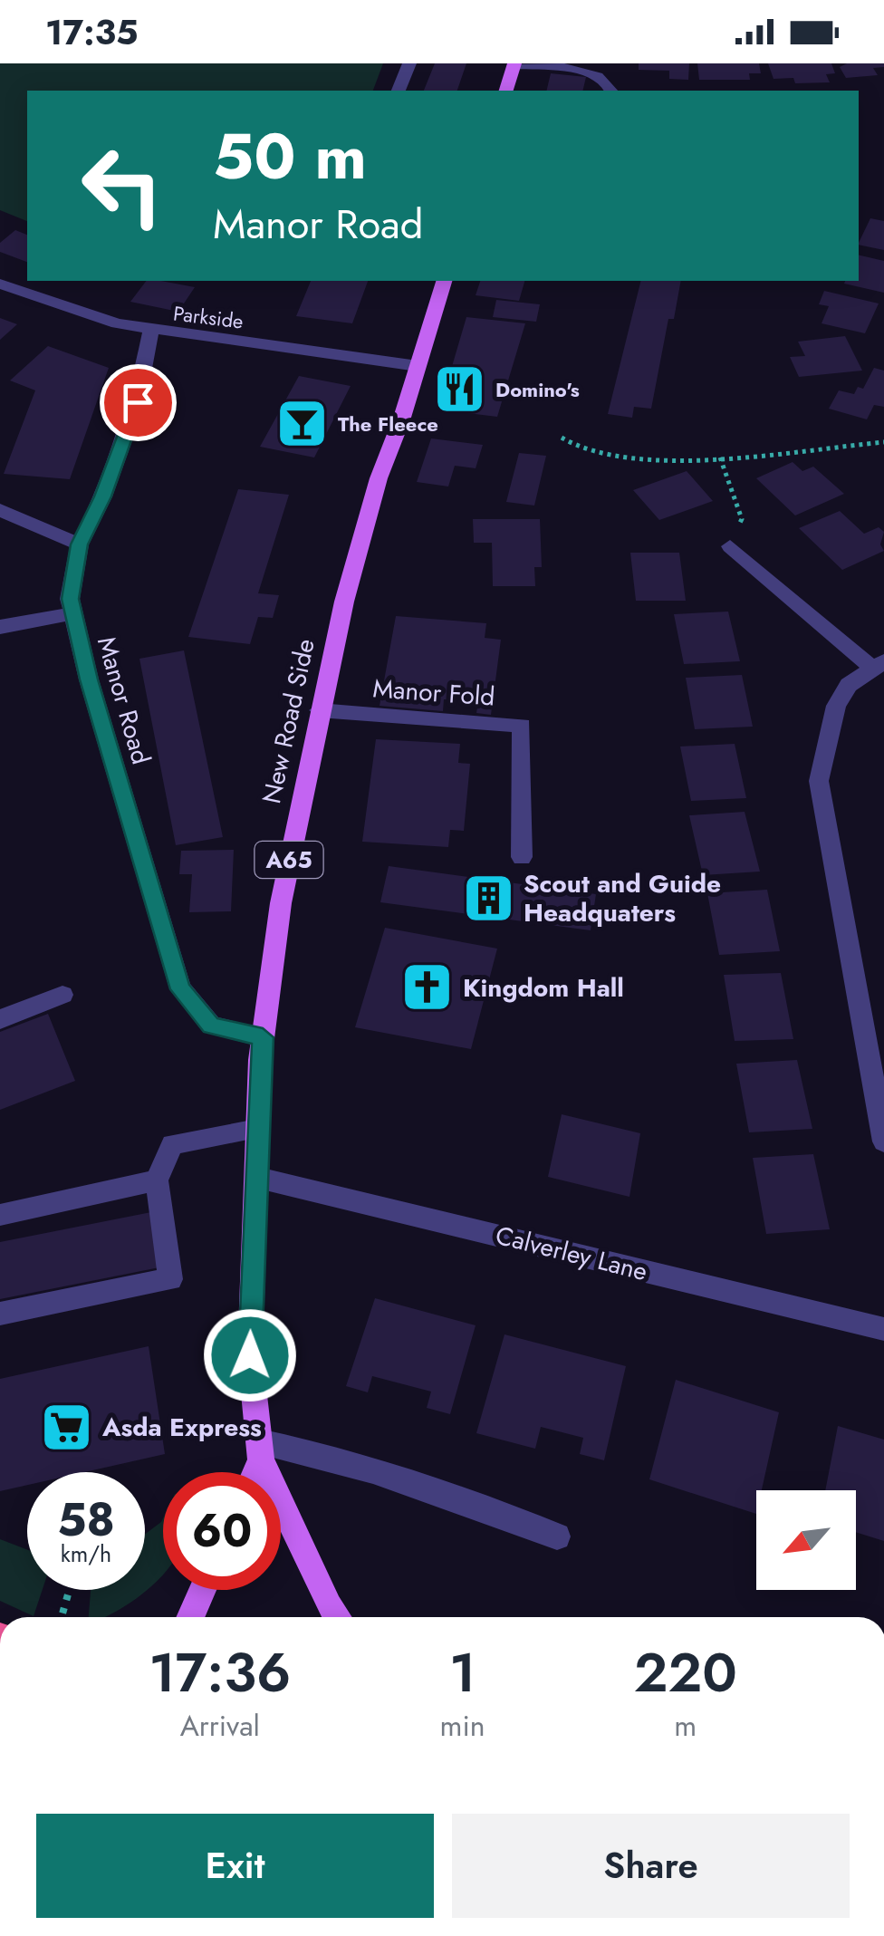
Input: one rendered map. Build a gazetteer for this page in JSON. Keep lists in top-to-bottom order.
{
  "streets": {
    "main road": ["New Road Side", "A65"],
    "street": [
      "Parkside",
      "Manor Fold",
      "Manor Road",
      "Calverley Lane"
    ]
  },
  "crossings": [
    ["Parkside", "Manor Road"],
    ["Parkside", "New Road Side"],
    ["Manor Fold", "New Road Side"],
    ["Manor Road", "New Road Side"],
    ["New Road Side", "Calverley Lane"]
  ],
  "places": {
    "restaurant": ["Domino's"],
    "bar": ["The Fleece"],
    "building": ["Scout and Guide Headquaters"],
    "church": ["Kingdom Hall"],
    "supermarket": ["Asda Express"]
  },
  "north": "bottom left",
  "page": {
    "status": "17:35",
    "turn": ["50 m", "Manor Road"],
    "speed": "58 km/h",
    "limit": "60",
    "eta": [
      "17:36",
      "Arrival",
      "1",
      "min",
      "220",
      "m"
    ],
    "buttons": ["Exit", "Share"]
  }
}
